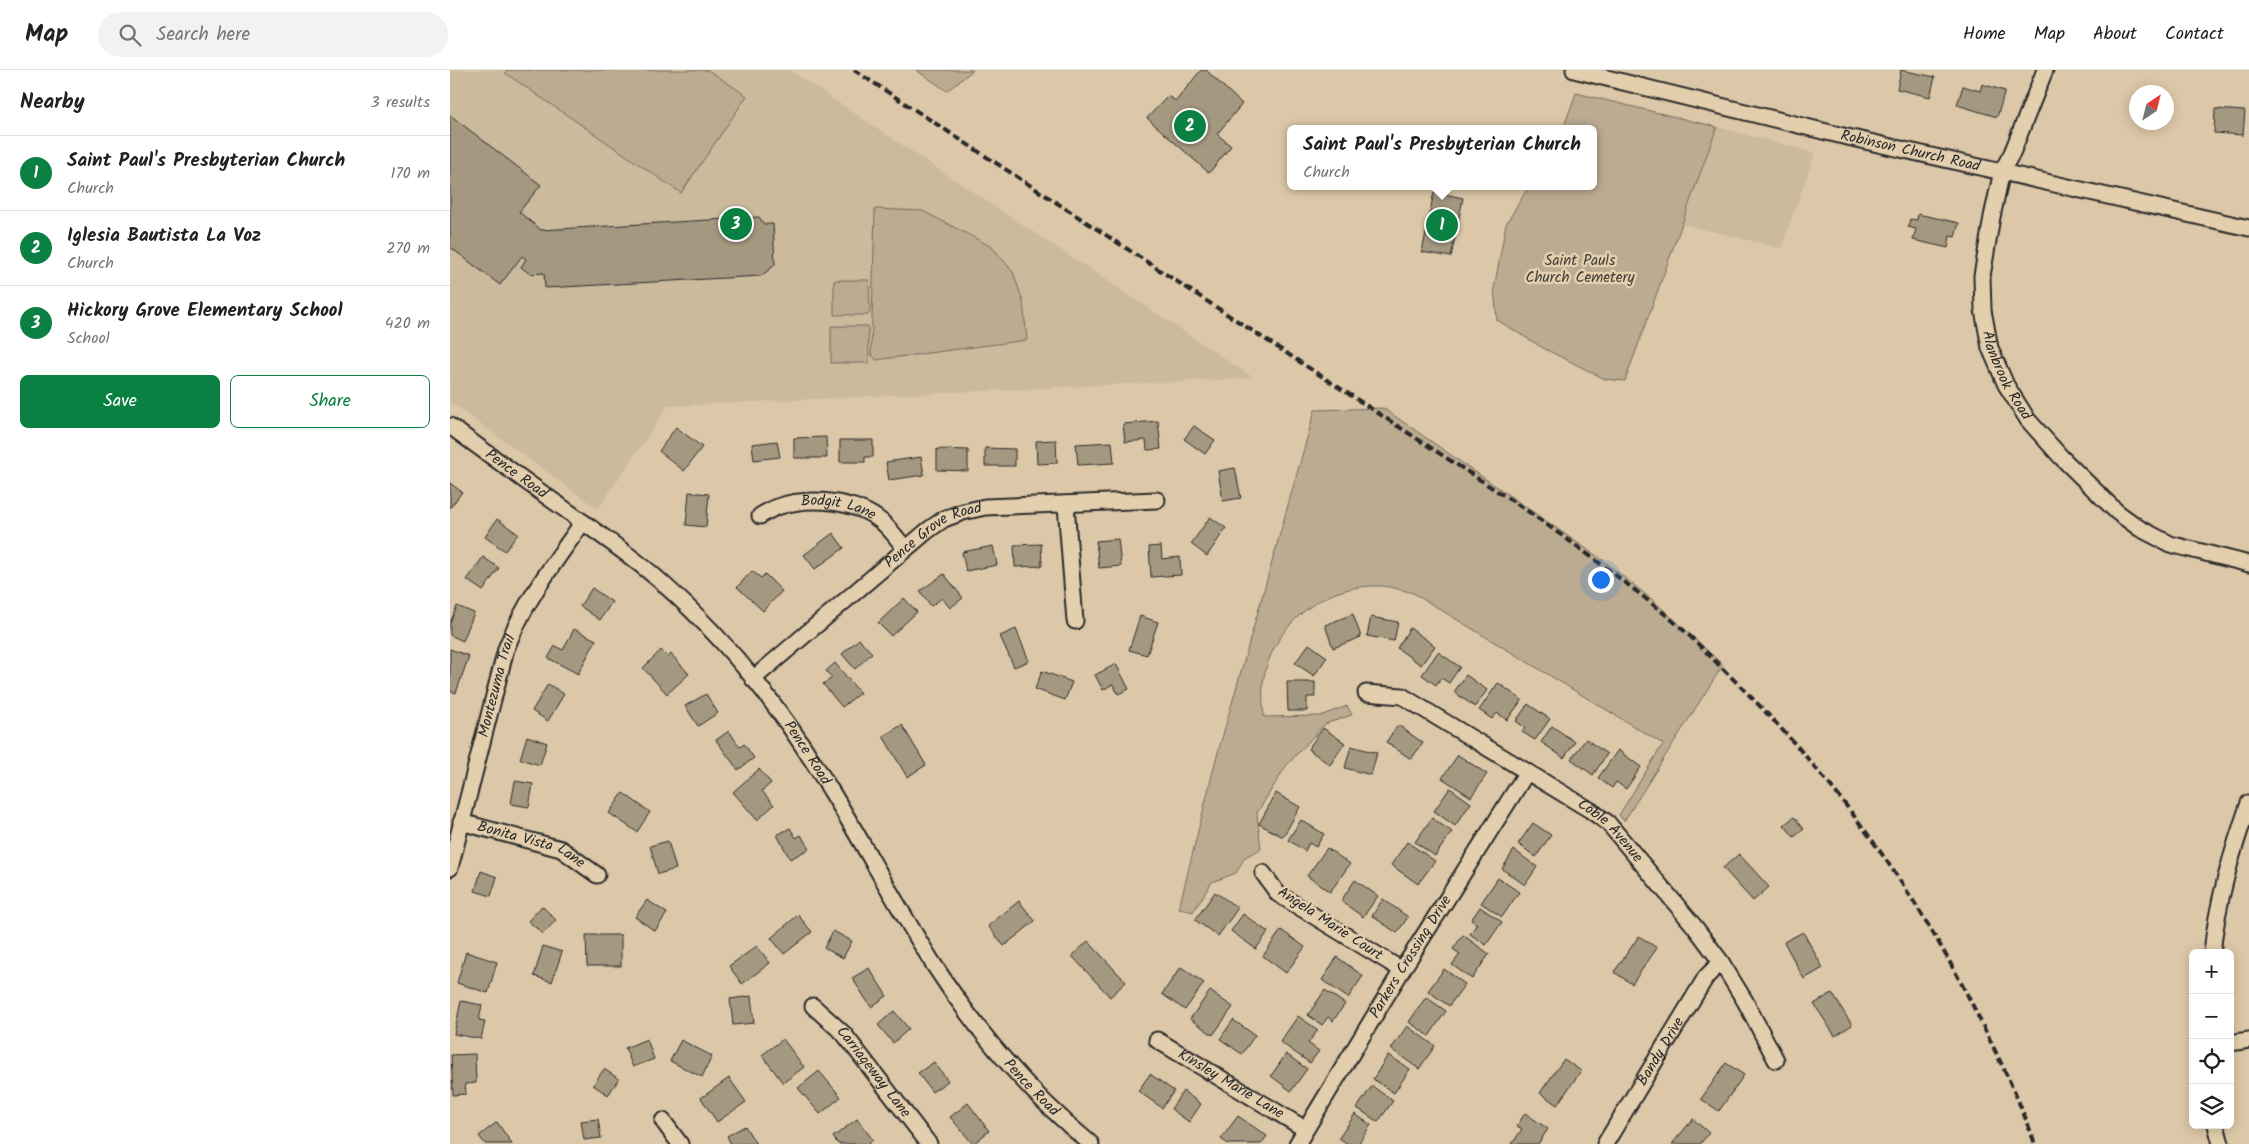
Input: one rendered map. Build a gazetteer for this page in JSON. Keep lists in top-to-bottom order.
{
  "streets": {
    "street": [
      "Robinson Church Road",
      "Alanbrook Road",
      "Pence Road",
      "Bodgit Lane",
      "Pence Grove Road",
      "Montezuma Trail",
      "Coble Avenue",
      "Bonita Vista Lane",
      "Angela Marie Court",
      "Parkers Crossing Drive",
      "Bandy Drive",
      "Carriageway Lane",
      "Kinsley Marie Lane"
    ]
  },
  "crossings": [
    ["Robinson Church Road", "Alanbrook Road"],
    ["Pence Road", "Pence Grove Road"],
    ["Pence Road", "Montezuma Trail"],
    ["Bodgit Lane", "Pence Grove Road"],
    ["Montezuma Trail", "Bonita Vista Lane"],
    ["Coble Avenue", "Parkers Crossing Drive"],
    ["Coble Avenue", "Bandy Drive"],
    ["Angela Marie Court", "Parkers Crossing Drive"],
    ["Parkers Crossing Drive", "Kinsley Marie Lane"]
  ],
  "parks": ["Saint Pauls Church Cemetery"],
  "north": "top right",
  "page": {
    "header": "Map",
    "search": "Search here",
    "nav": [
      "Home",
      "Map",
      "About",
      "Contact"
    ],
    "heading": ["Nearby", "3 results"],
    "pins": ["2", "3", "1"],
    "popup": ["Saint Paul's Presbyterian Church", "Church"],
    "list": [
      {
        "mark": "1",
        "name": "Saint Paul's Presbyterian Church",
        "note": "Church",
        "value": "170 m"
      },
      {
        "mark": "2",
        "name": "Iglesia Bautista La Voz",
        "note": "Church",
        "value": "270 m"
      },
      {
        "mark": "3",
        "name": "Hickory Grove Elementary School",
        "note": "School",
        "value": "420 m"
      }
    ],
    "buttons": ["Save", "Share"],
    "map_buttons": ["+", "−"]
  }
}
